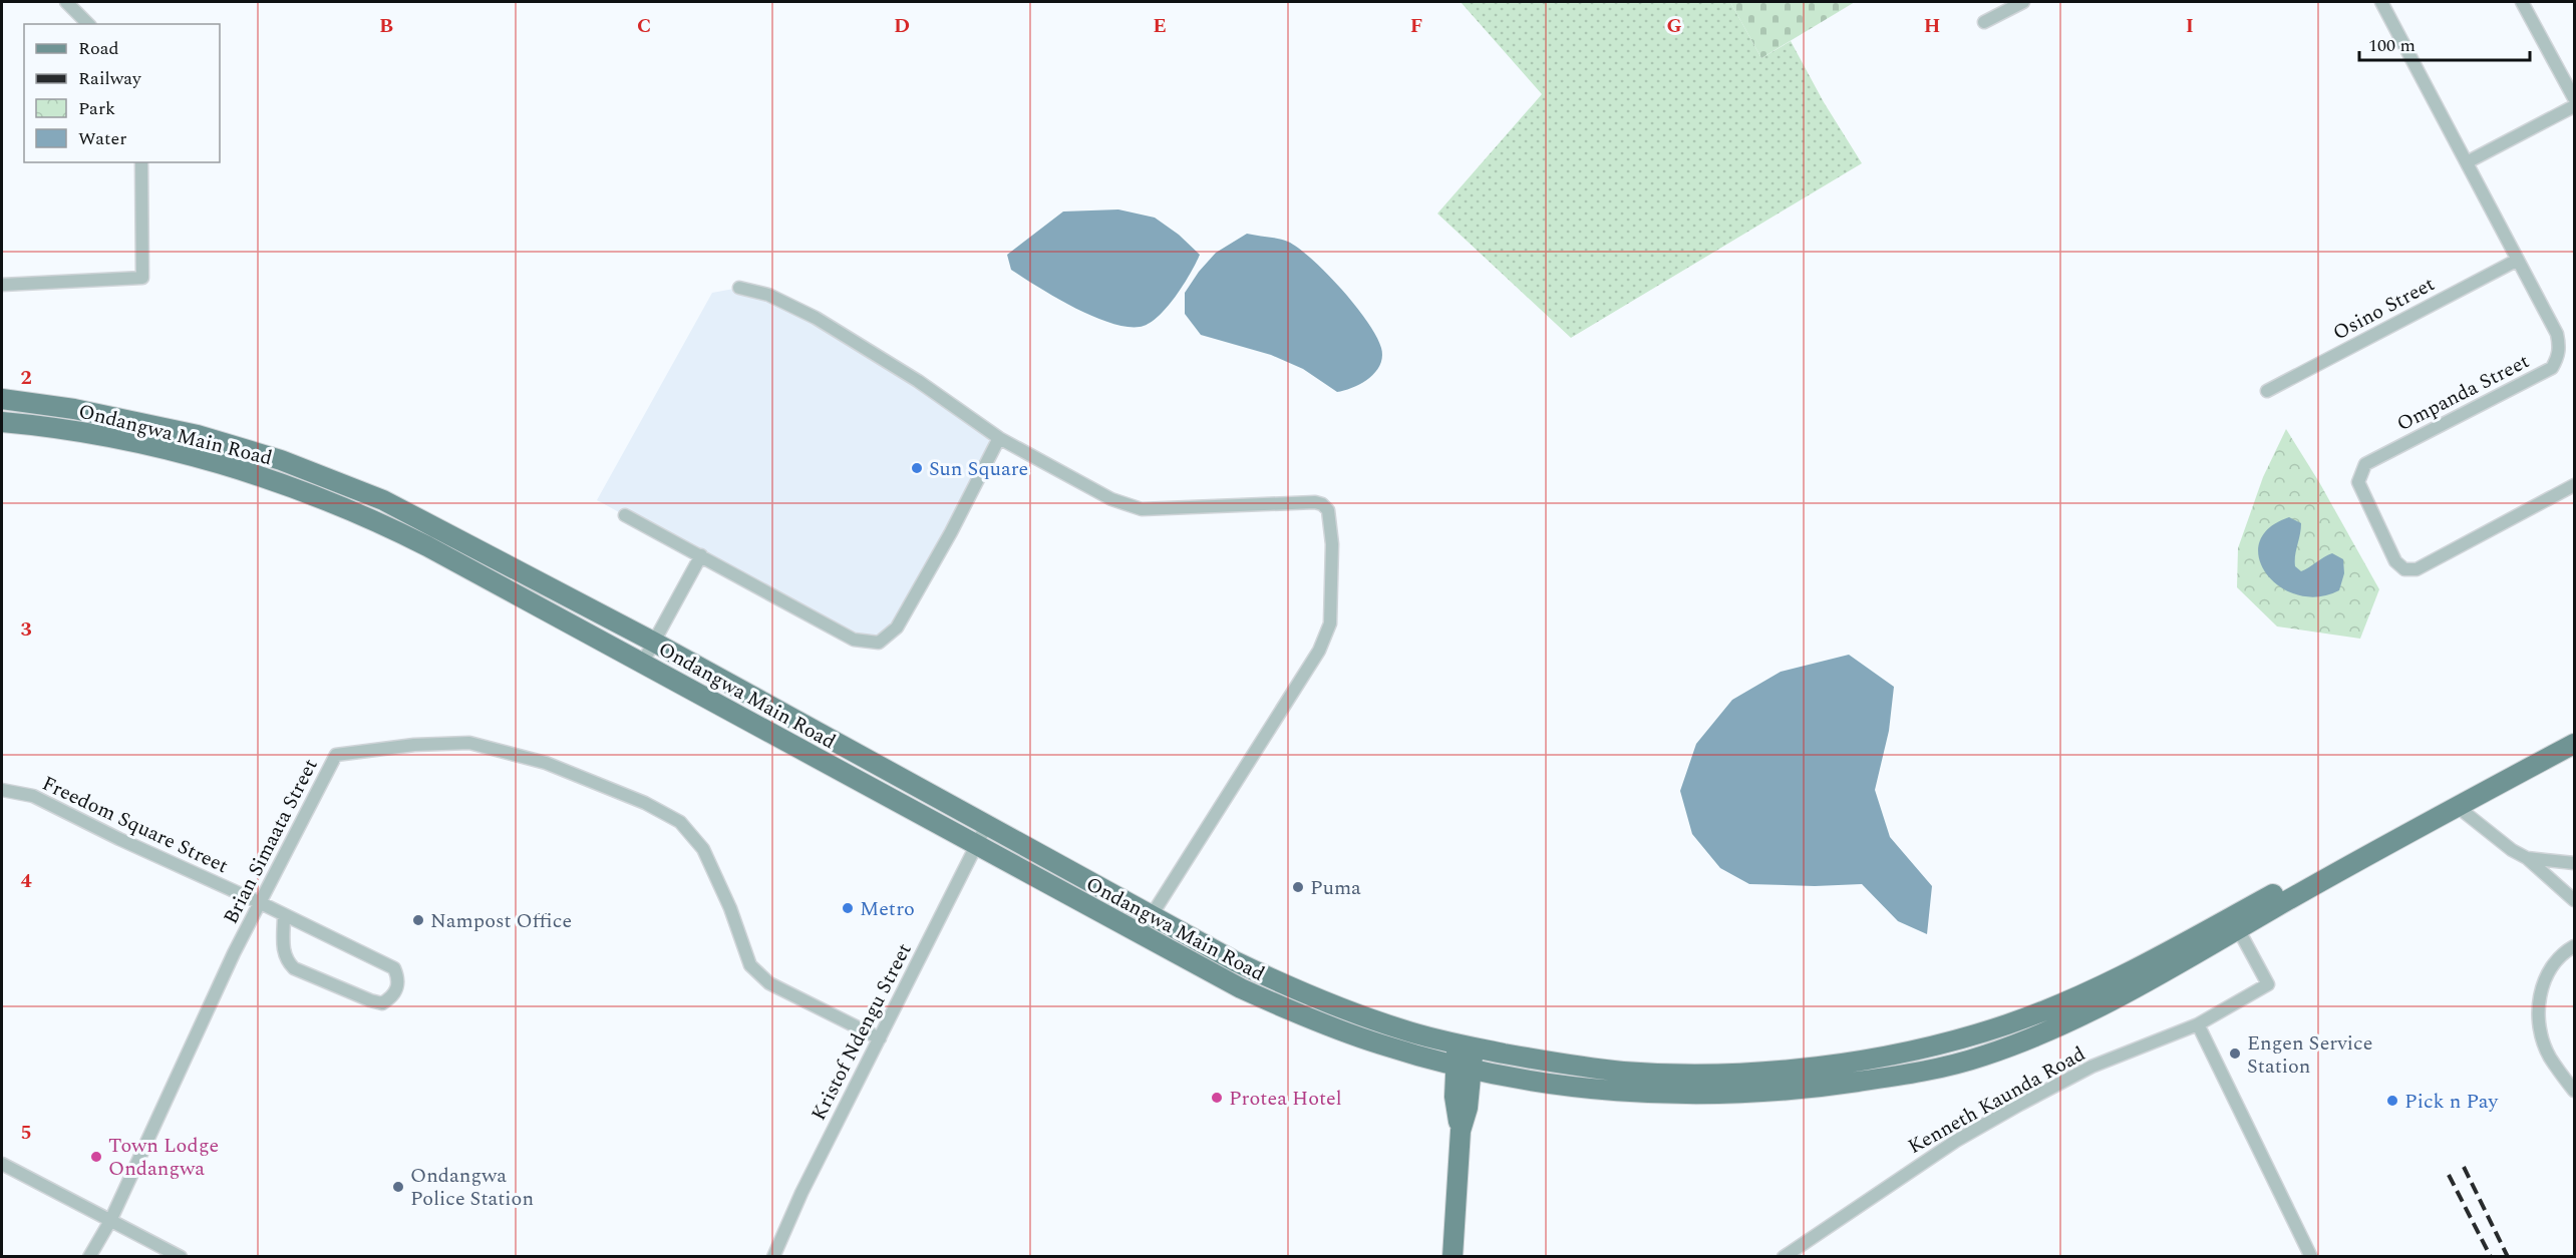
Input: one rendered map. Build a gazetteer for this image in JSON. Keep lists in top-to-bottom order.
{
  "streets": {
    "main road": ["Ondangwa Main Road"],
    "street": [
      "Osino Street",
      "Ompanda Street",
      "Freedom Square Street",
      "Brian Simaata Street",
      "Kristof Ndengu Street",
      "Kenneth Kaunda Road"
    ]
  },
  "crossings": [
    ["Osino Street", "Ompanda Street"],
    ["Ondangwa Main Road", "Kristof Ndengu Street"],
    ["Ondangwa Main Road", "Kenneth Kaunda Road"],
    ["Freedom Square Street", "Brian Simaata Street"],
    ["Brian Simaata Street", "Kristof Ndengu Street"]
  ],
  "places": [
    "Sun Square",
    "Puma",
    "Metro",
    "Nampost Office",
    "Engen Service Station",
    "Protea Hotel",
    "Pick n Pay",
    "Town Lodge Ondangwa",
    "Ondangwa Police Station"
  ],
  "legend": [
    "Road",
    "Railway",
    "Park",
    "Water"
  ],
  "scale_bar": "100 m",
  "grid": {
    "columns": [
      "B",
      "C",
      "D",
      "E",
      "F",
      "G",
      "H",
      "I"
    ],
    "rows": [
      "2",
      "3",
      "4",
      "5"
    ]
  }
}
